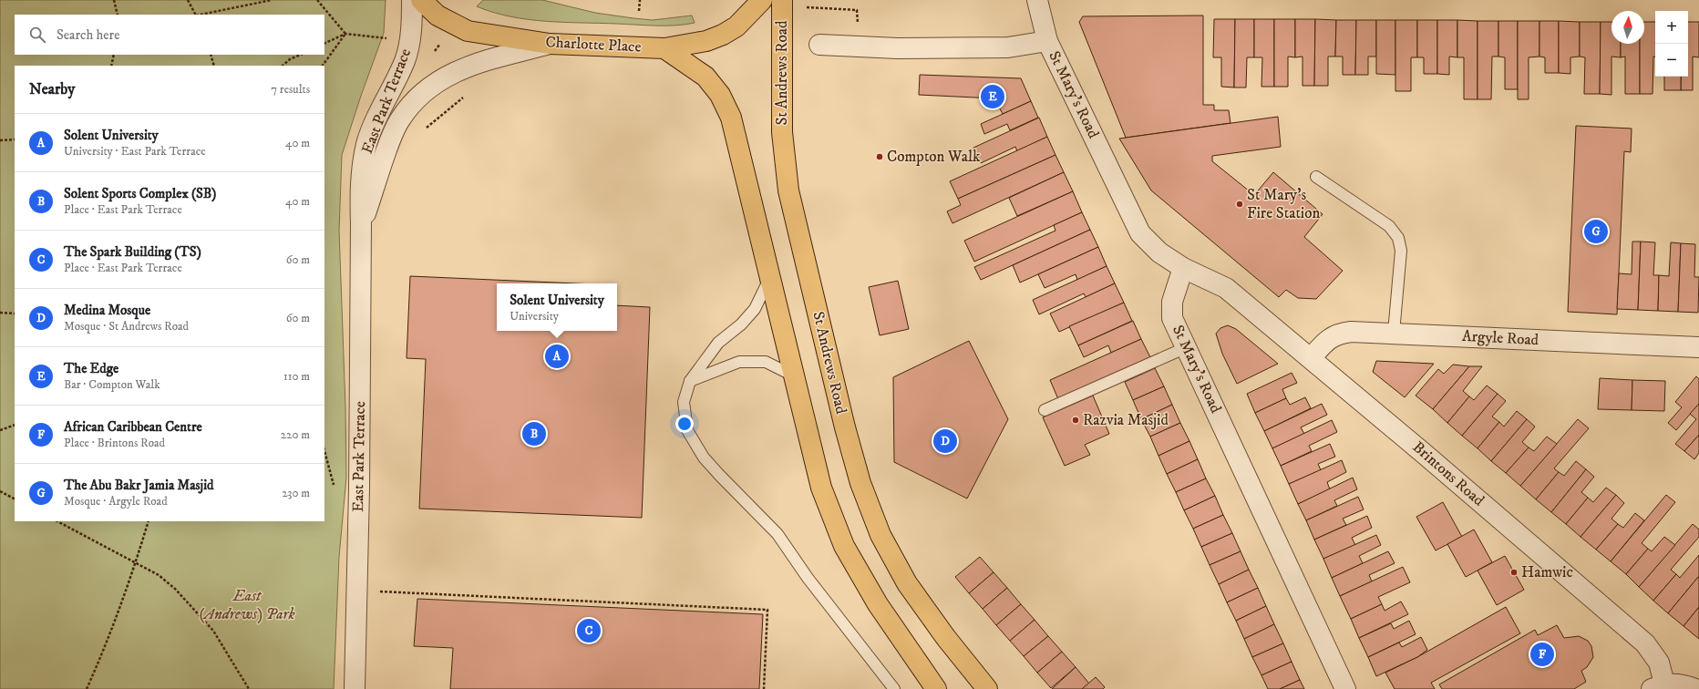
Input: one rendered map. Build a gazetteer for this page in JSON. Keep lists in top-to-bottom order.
{
  "streets": {
    "main road": ["Charlotte Place", "St Andrews Road"],
    "street": [
      "St Mary's Road",
      "East Park Terrace",
      "Argyle Road",
      "Brintons Road"
    ]
  },
  "crossings": [
    ["Charlotte Place", "East Park Terrace"],
    ["St Mary's Road", "Brintons Road"],
    ["Argyle Road", "Brintons Road"]
  ],
  "parks": ["East (Andrews) Park"],
  "places": [
    "Compton Walk",
    "St Mary's Fire Station",
    "Razvia Masjid",
    "Hamwic"
  ],
  "north": "top",
  "page": {
    "map_buttons": ["+", "−"],
    "search": "Search here",
    "heading": ["Nearby", "7 results"],
    "pins": [
      "E",
      "G",
      "A",
      "B",
      "D",
      "C",
      "F"
    ],
    "list": [
      {
        "mark": "A",
        "name": "Solent University",
        "note": "University · East Park Terrace",
        "value": "40 m"
      },
      {
        "mark": "B",
        "name": "Solent Sports Complex (SB)",
        "note": "Place · East Park Terrace",
        "value": "40 m"
      },
      {
        "mark": "C",
        "name": "The Spark Building (TS)",
        "note": "Place · East Park Terrace",
        "value": "60 m"
      },
      {
        "mark": "D",
        "name": "Medina Mosque",
        "note": "Mosque · St Andrews Road",
        "value": "60 m"
      },
      {
        "mark": "E",
        "name": "The Edge",
        "note": "Bar · Compton Walk",
        "value": "110 m"
      },
      {
        "mark": "F",
        "name": "African Caribbean Centre",
        "note": "Place · Brintons Road",
        "value": "220 m"
      },
      {
        "mark": "G",
        "name": "The Abu Bakr Jamia Masjid",
        "note": "Mosque · Argyle Road",
        "value": "230 m"
      }
    ],
    "popup": ["Solent University", "University"]
  }
}
